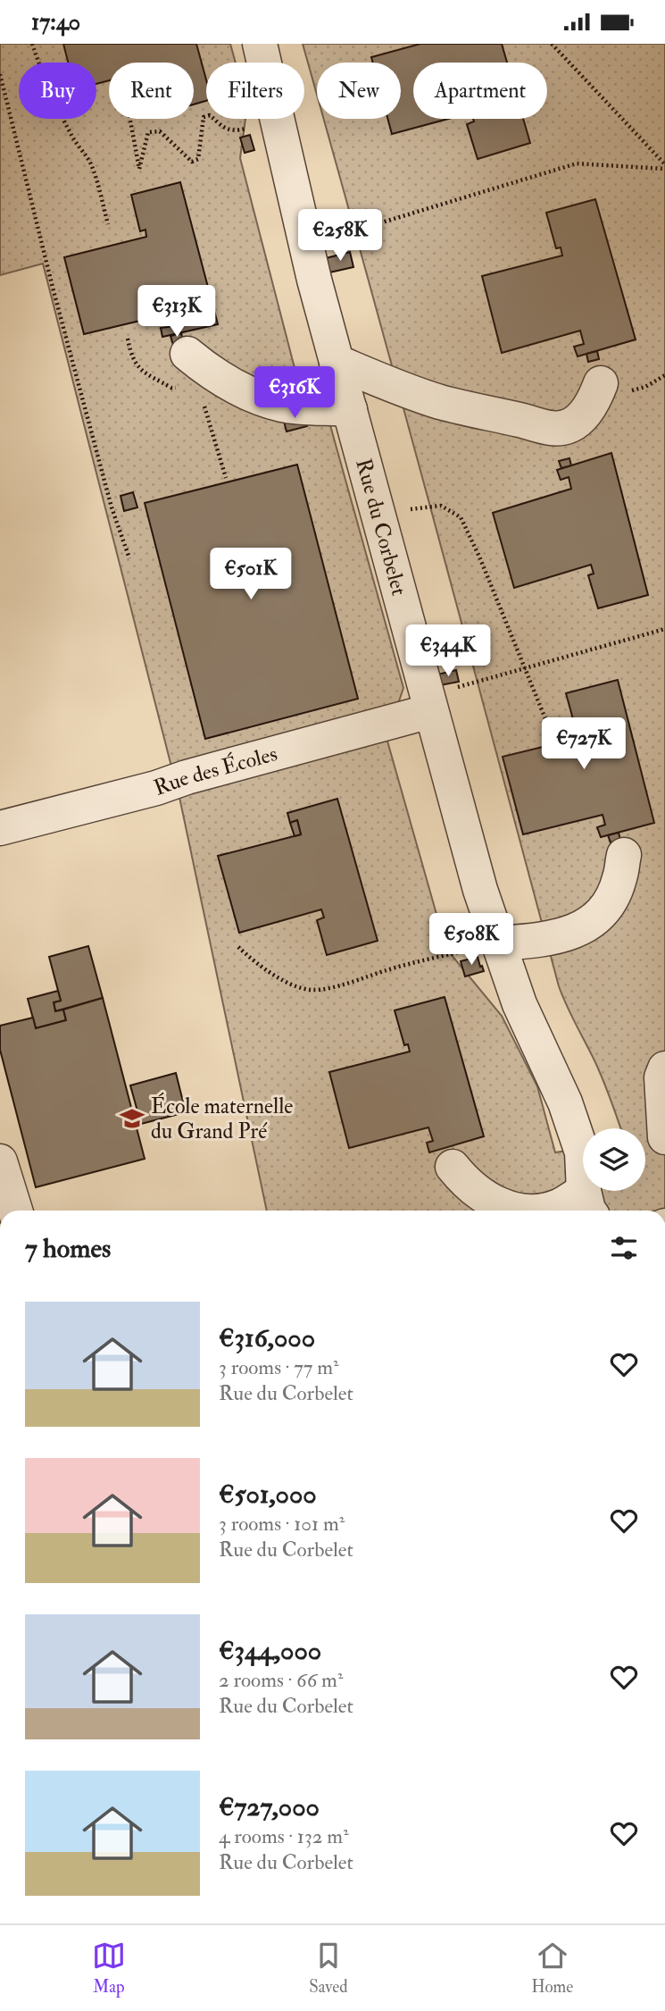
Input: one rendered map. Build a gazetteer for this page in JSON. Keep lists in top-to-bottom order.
{
  "streets": {
    "street": ["Rue du Corbelet", "Rue des Écoles"]
  },
  "crossings": [
    ["Rue du Corbelet", "Rue des Écoles"]
  ],
  "places": {
    "school or university": ["École maternelle du Grand Pré"]
  },
  "page": {
    "status": "17:40",
    "chip": [
      "Buy",
      "Rent",
      "Filters",
      "New",
      "Apartment"
    ],
    "price": [
      "€258K",
      "€313K",
      "€316K",
      "€501K",
      "€344K",
      "€727K",
      "€508K"
    ],
    "heading": "7 homes",
    "list": [
      {
        "name": "€316,000",
        "note": "3 rooms · 77 m² · Rue du Corbelet"
      },
      {
        "name": "€501,000",
        "note": "3 rooms · 101 m² · Rue du Corbelet"
      },
      {
        "name": "€344,000",
        "note": "2 rooms · 66 m² · Rue du Corbelet"
      },
      {
        "name": "€727,000",
        "note": "4 rooms · 132 m² · Rue du Corbelet"
      }
    ],
    "tabs": ["Map", "Saved", "Home"]
  }
}
